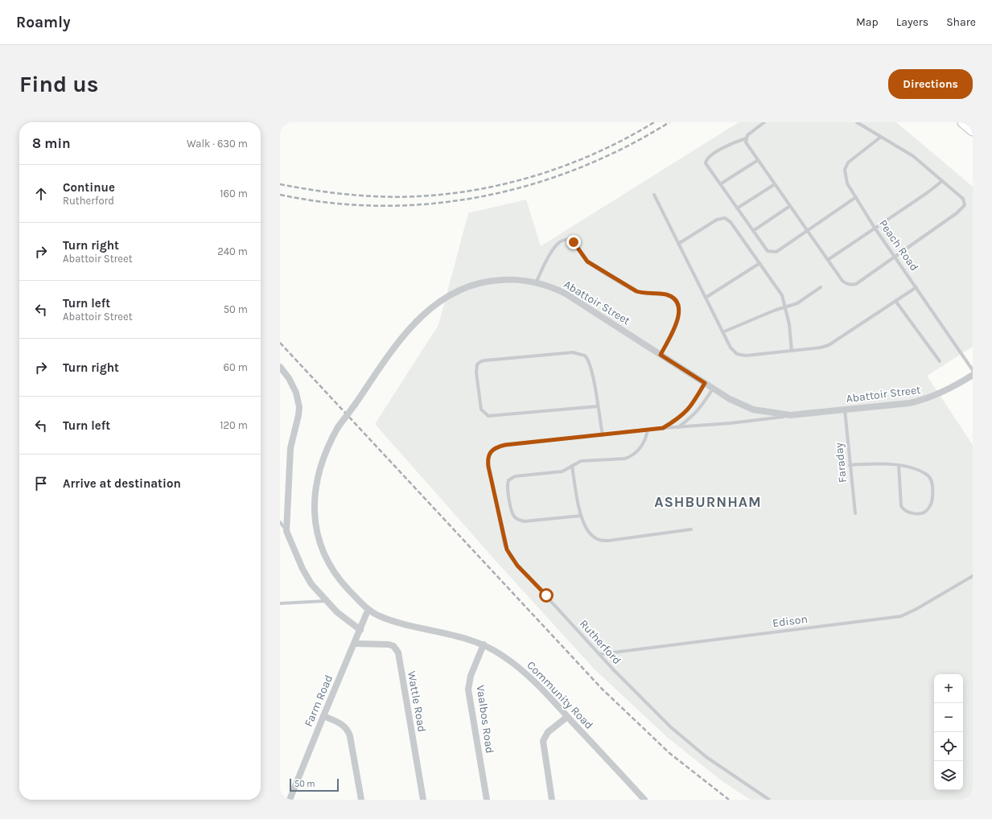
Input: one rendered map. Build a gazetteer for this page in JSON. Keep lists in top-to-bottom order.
{
  "streets": {
    "street": [
      "Abattoir Street",
      "Community Road",
      "Farm Road",
      "Wattle Road",
      "Vaalbos Road"
    ],
    "lane": [
      "Peach Road",
      "Faraday",
      "Edison",
      "Rutherford"
    ]
  },
  "crossings": [
    ["Abattoir Street", "Faraday"],
    ["Abattoir Street", "Rutherford"],
    ["Abattoir Street", "Community Road"],
    ["Abattoir Street", "Farm Road"],
    ["Edison", "Rutherford"],
    ["Community Road", "Farm Road"],
    ["Community Road", "Vaalbos Road"],
    ["Farm Road", "Wattle Road"]
  ],
  "districts": ["ASHBURNHAM"],
  "scale_bar": "50 m",
  "page": {
    "header": "Roamly",
    "nav": ["Map", "Layers", "Share"],
    "buttons": "Directions",
    "title": "Find us",
    "heading": ["8 min", "Walk · 630 m"],
    "list": [
      ["Continue", "Rutherford", "160 m"],
      ["Turn right", "Abattoir Street", "240 m"],
      ["Turn left", "Abattoir Street", "50 m"],
      ["Turn right", "60 m"],
      ["Turn left", "120 m"],
      "Arrive at destination"
    ],
    "map_buttons": ["+", "−"],
    "scale": "50 m"
  }
}
